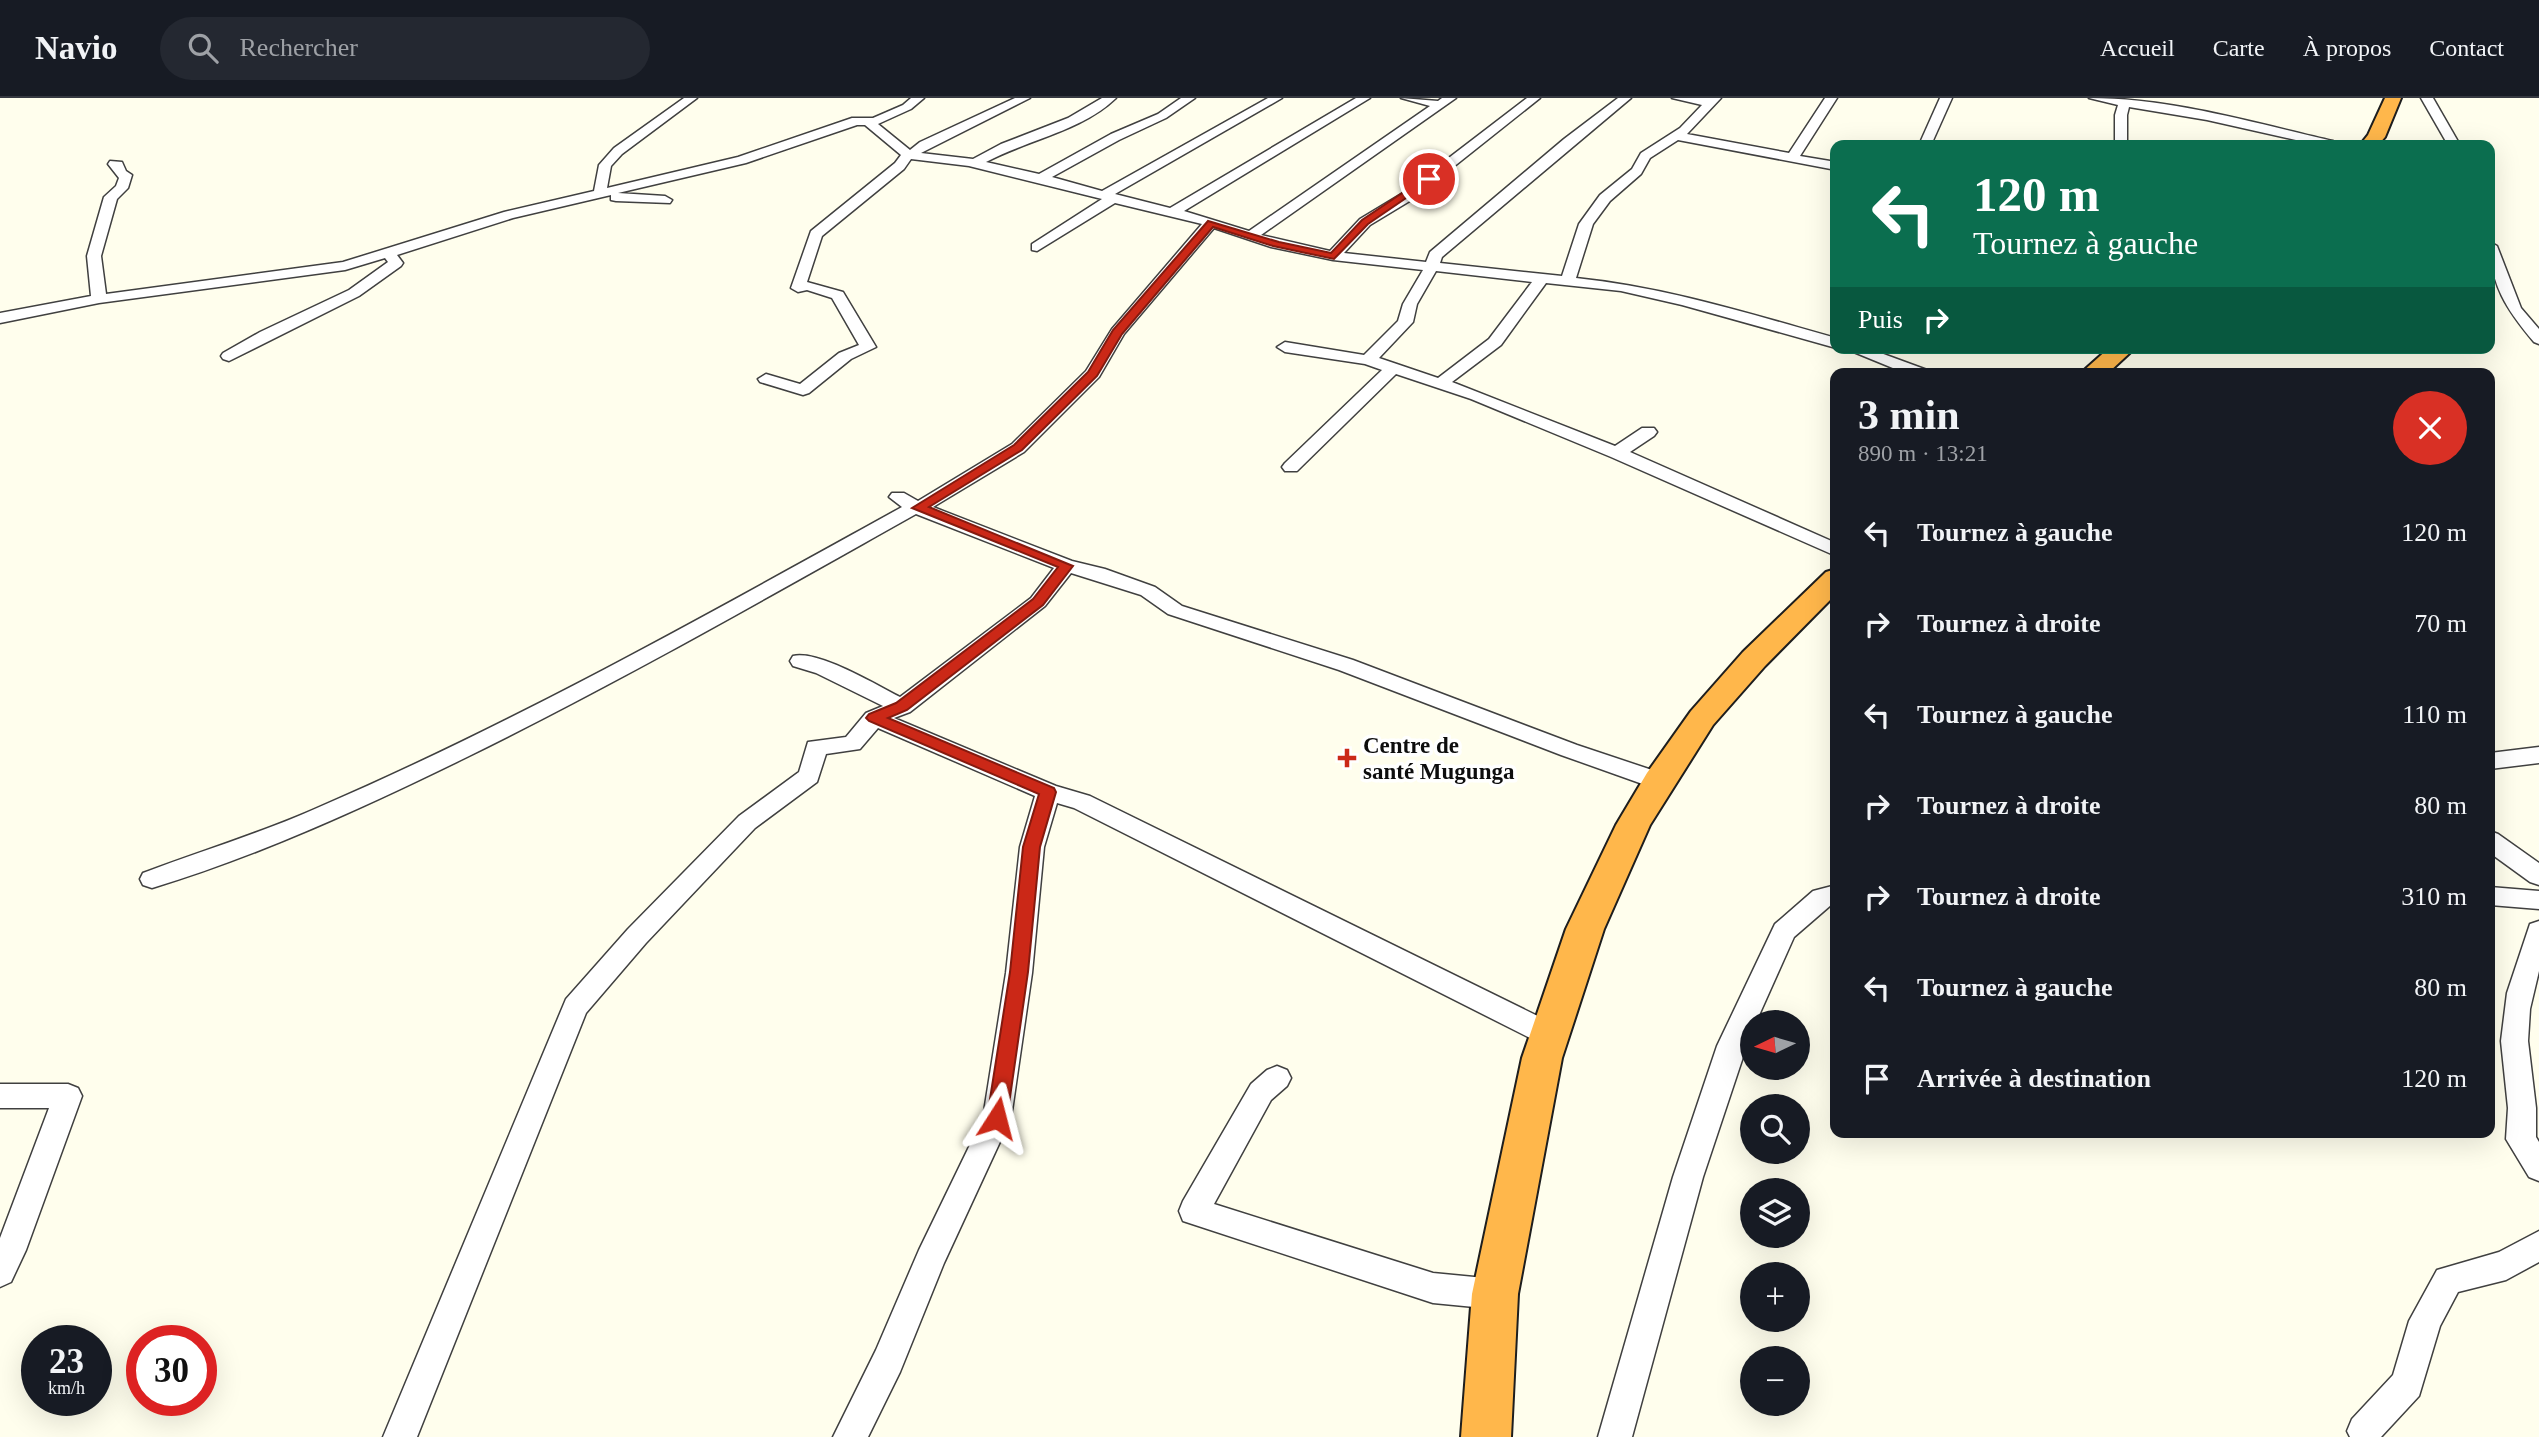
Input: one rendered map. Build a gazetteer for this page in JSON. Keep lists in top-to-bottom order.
{
  "places": {
    "health": ["Centre de santé Mugunga"]
  },
  "north": "left",
  "page": {
    "header": "Navio",
    "search": "Rechercher",
    "nav": [
      "Accueil",
      "Carte",
      "À propos",
      "Contact"
    ],
    "turn": ["120 m", "Tournez à gauche"],
    "then": "Puis",
    "heading": ["3 min", "890 m · 13:21"],
    "list": [
      {
        "name": "Tournez à gauche",
        "value": "120 m"
      },
      {
        "name": "Tournez à droite",
        "value": "70 m"
      },
      {
        "name": "Tournez à gauche",
        "value": "110 m"
      },
      {
        "name": "Tournez à droite",
        "value": "80 m"
      },
      {
        "name": "Tournez à droite",
        "value": "310 m"
      },
      {
        "name": "Tournez à gauche",
        "value": "80 m"
      },
      {
        "name": "Arrivée à destination",
        "value": "120 m"
      }
    ],
    "map_buttons": ["+", "−"],
    "speed": "23 km/h",
    "limit": "30"
  }
}
